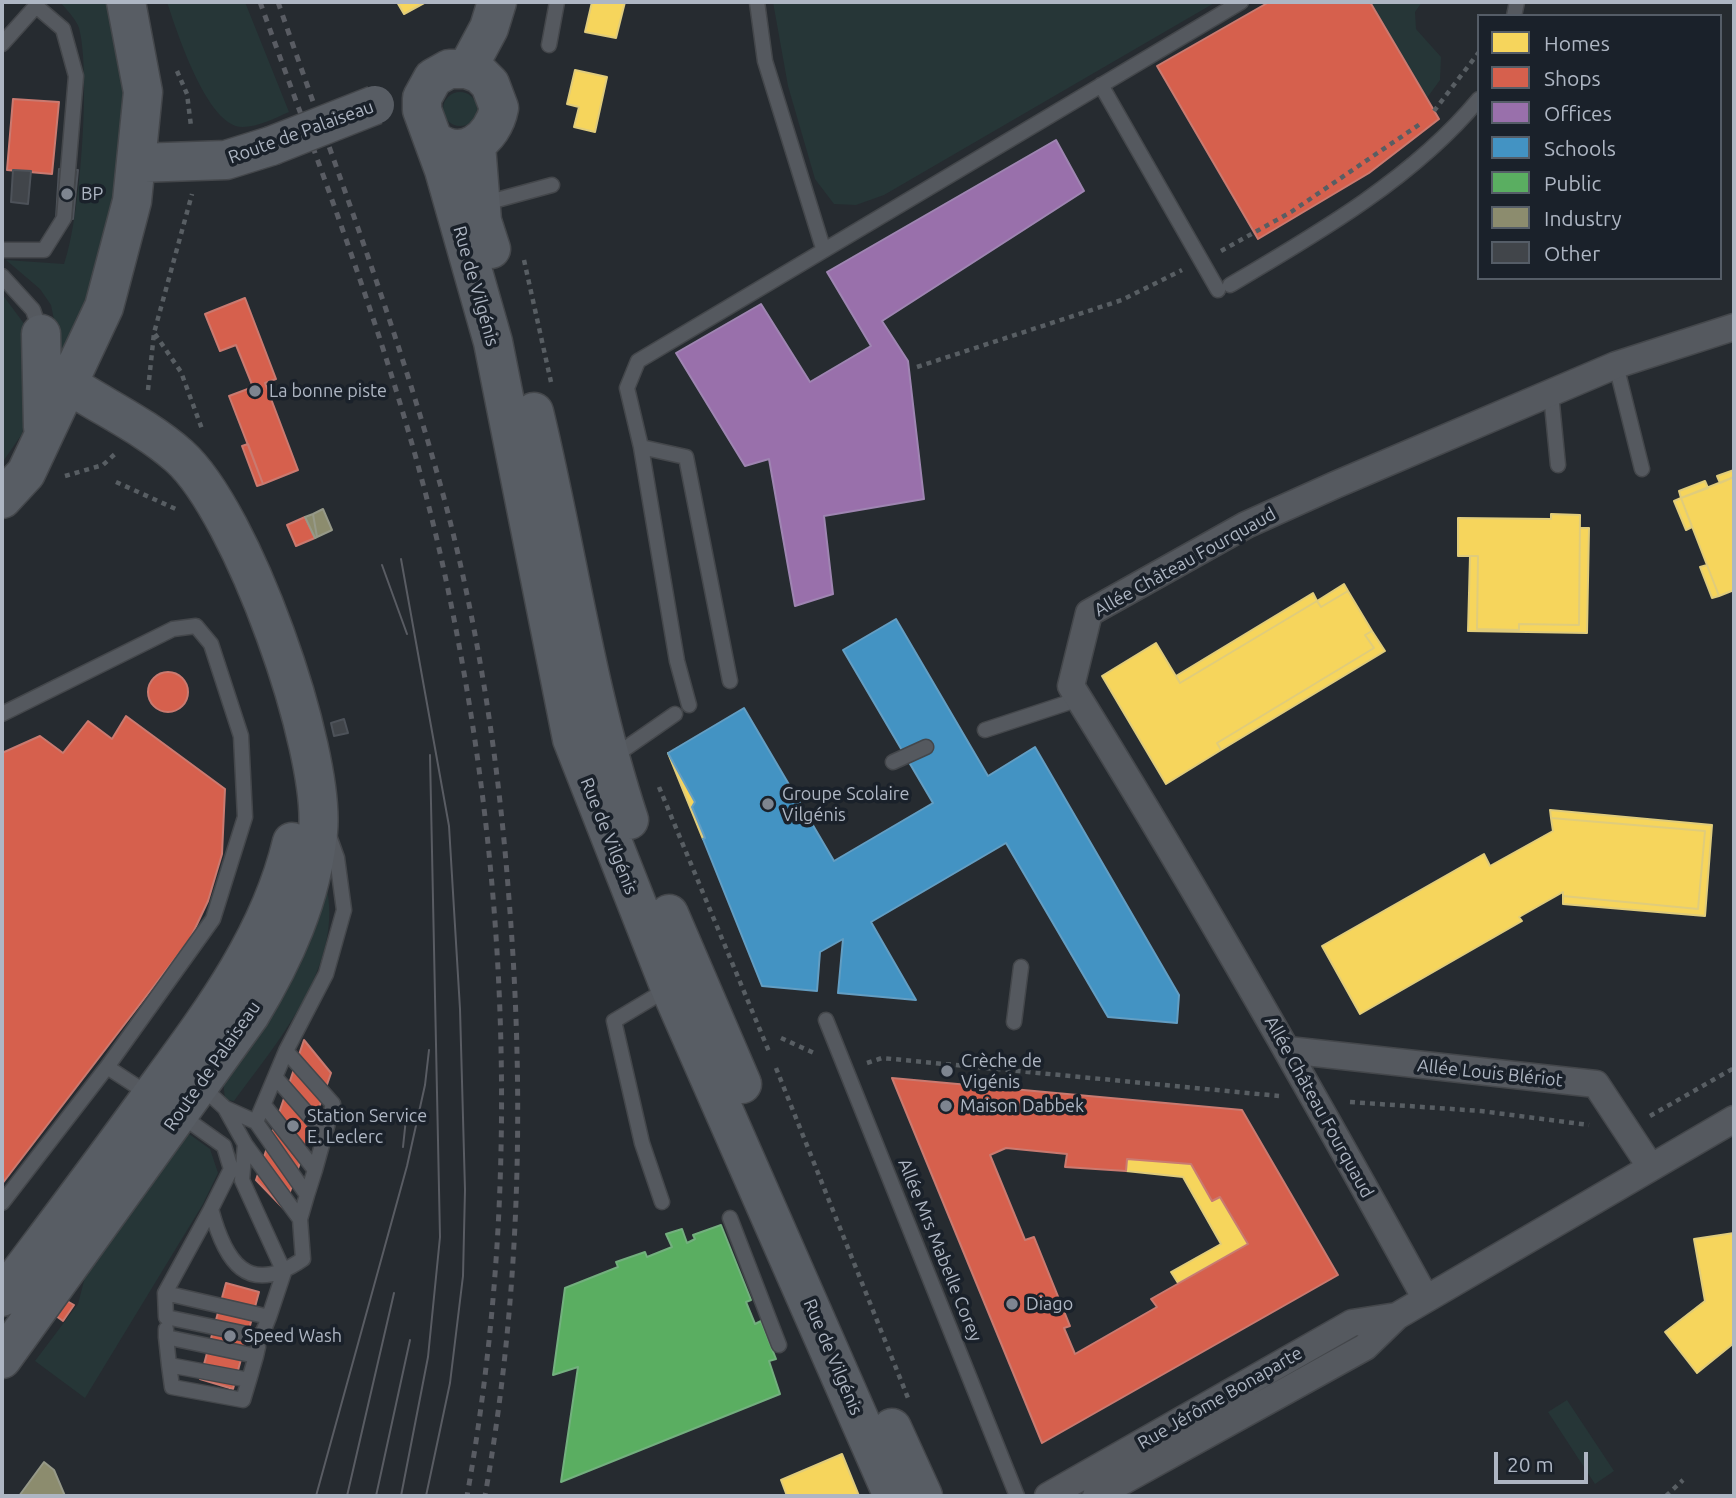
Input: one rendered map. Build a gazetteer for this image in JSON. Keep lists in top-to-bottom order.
{
  "streets": {
    "street": [
      "Route de Palaiseau",
      "Rue de Vilgénis",
      "Allée Château Fourquaud",
      "Allée Louis Blériot",
      "Rue Jérôme Bonaparte"
    ],
    "lane": ["Allée Mrs Mabelle Corey"]
  },
  "crossings": [
    ["Route de Palaiseau", "Rue de Vilgénis"],
    ["Allée Château Fourquaud", "Allée Louis Blériot"],
    ["Allée Château Fourquaud", "Rue Jérôme Bonaparte"],
    ["Allée Louis Blériot", "Rue Jérôme Bonaparte"]
  ],
  "places": [
    "BP",
    "La bonne piste",
    "Groupe Scolaire Vilgénis",
    "Crèche de Vigénis",
    "Maison Dabbek",
    "Station Service E. Leclerc",
    "Diago",
    "Speed Wash"
  ],
  "legend": [
    "Homes",
    "Shops",
    "Offices",
    "Schools",
    "Public",
    "Industry",
    "Other"
  ],
  "scale_bar": "20 m"
}
